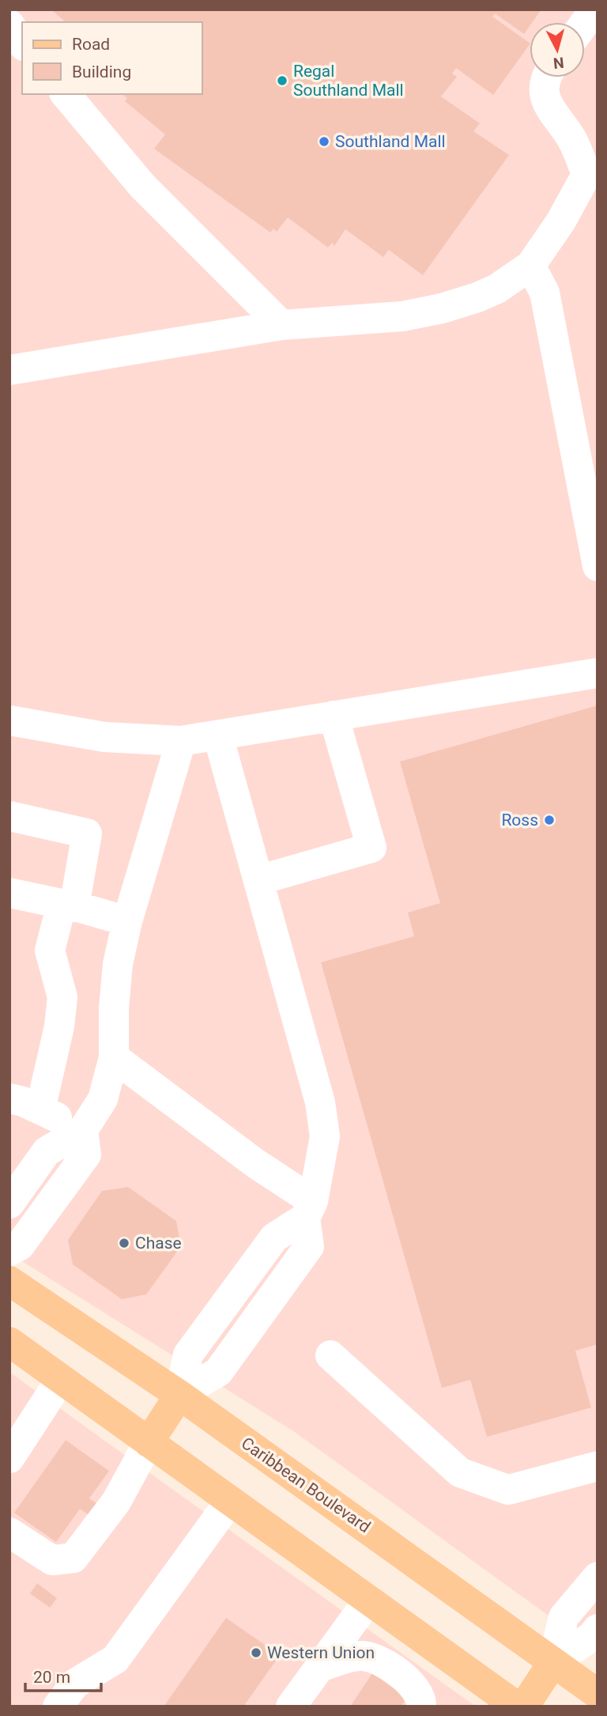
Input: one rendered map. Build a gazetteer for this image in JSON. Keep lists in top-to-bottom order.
{
  "streets": {
    "main road": ["Caribbean Boulevard"]
  },
  "places": [
    "Regal Southland Mall",
    "Southland Mall",
    "Ross",
    "Chase",
    "Western Union"
  ],
  "legend": ["Road", "Building"],
  "scale_bar": "20 m",
  "north": "bottom"
}
